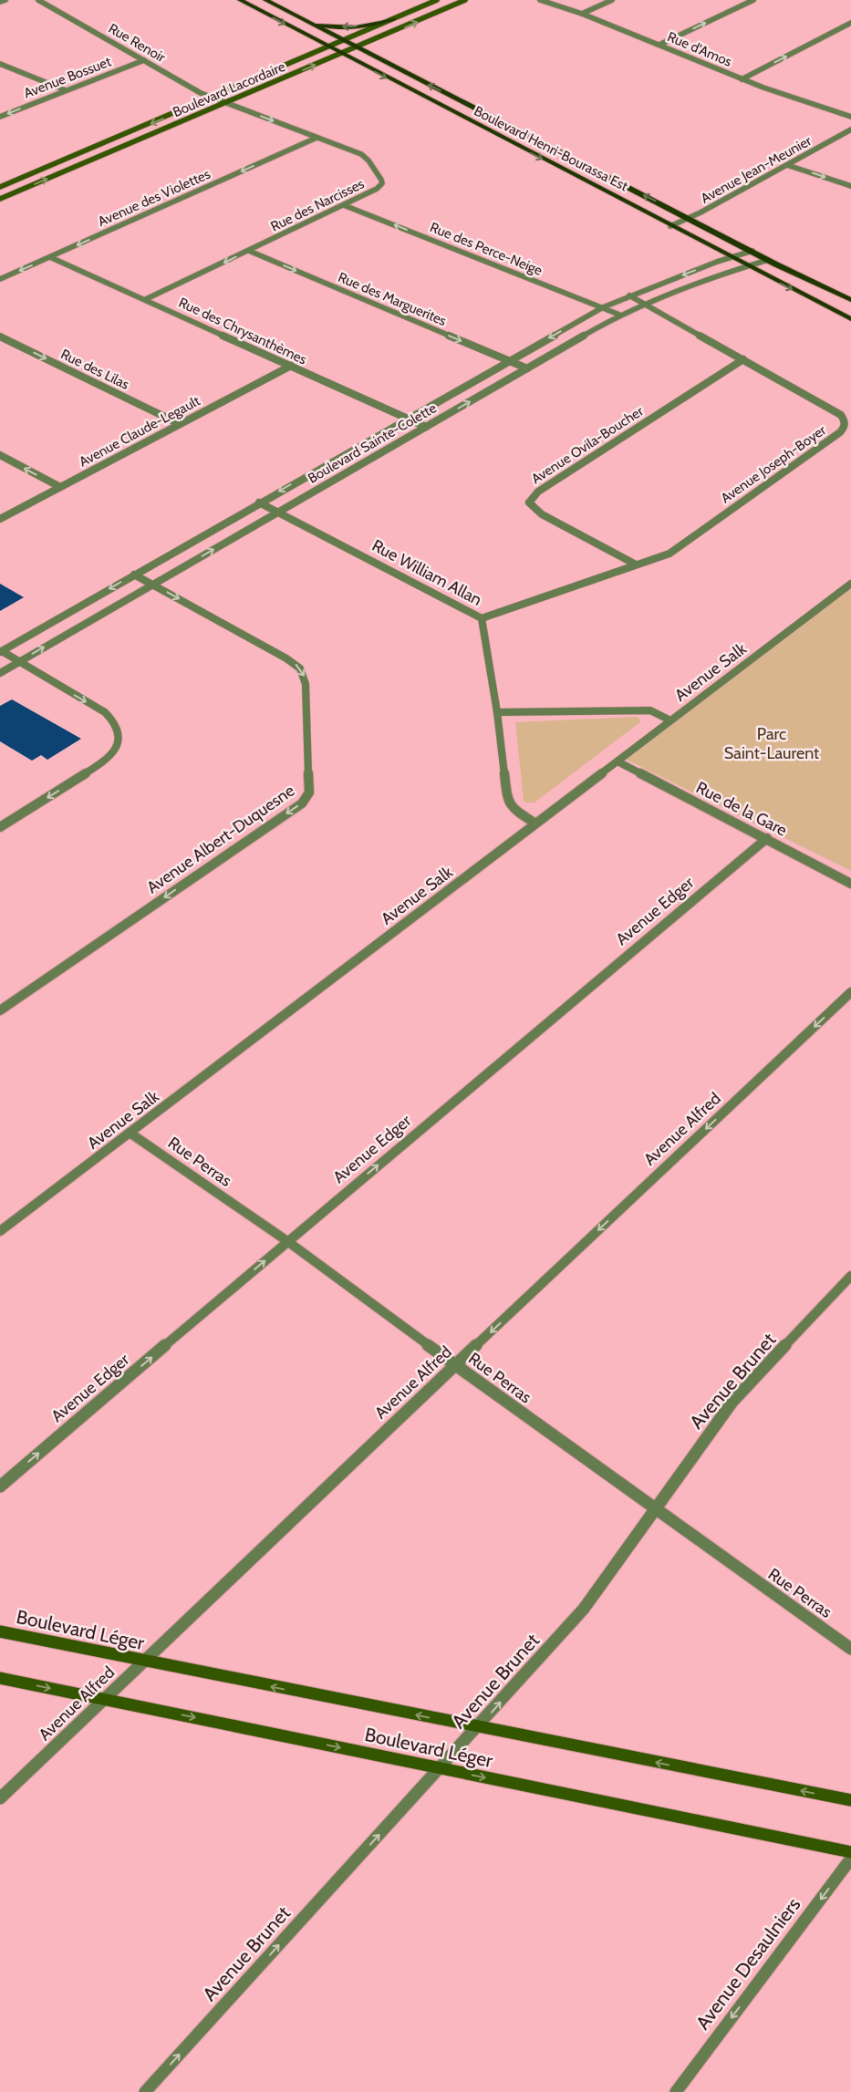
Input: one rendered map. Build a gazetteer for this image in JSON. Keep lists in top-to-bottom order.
{
  "streets": {
    "main road": ["Boulevard Lacordaire", "Boulevard Henri-Bourassa Est", "Boulevard Léger"],
    "street": [
      "Rue Renoir",
      "Rue d'Amos",
      "Avenue Bossuet",
      "Avenue Jean-Meunier",
      "Avenue des Violettes",
      "Rue des Narcisses",
      "Rue des Perce-Neige",
      "Rue des Marguerites",
      "Rue des Chrysanthèmes",
      "Rue des Lilas",
      "Avenue Claude-Legault",
      "Boulevard Sainte-Colette",
      "Avenue Ovila-Boucher",
      "Avenue Joseph-Boyer",
      "Rue William Allan",
      "Avenue Salk",
      "Rue de la Gare",
      "Avenue Albert-Duquesne",
      "Avenue Edger",
      "Avenue Alfred",
      "Rue Perras",
      "Avenue Brunet",
      "Avenue Desaulniers"
    ]
  },
  "crossings": [
    ["Rue Renoir", "Avenue Bossuet"],
    ["Rue Renoir", "Boulevard Lacordaire"],
    ["Rue Renoir", "Rue des Narcisses"],
    ["Boulevard Lacordaire", "Boulevard Henri-Bourassa Est"],
    ["Boulevard Lacordaire", "Rue des Narcisses"],
    ["Boulevard Henri-Bourassa Est", "Avenue Jean-Meunier"],
    ["Boulevard Henri-Bourassa Est", "Boulevard Sainte-Colette"],
    ["Avenue des Violettes", "Rue des Narcisses"],
    ["Avenue des Violettes", "Rue des Chrysanthèmes"],
    ["Rue des Narcisses", "Rue des Perce-Neige"],
    ["Rue des Narcisses", "Rue des Marguerites"],
    ["Rue des Narcisses", "Rue des Chrysanthèmes"],
    ["Rue des Perce-Neige", "Boulevard Sainte-Colette"],
    ["Rue des Marguerites", "Boulevard Sainte-Colette"],
    ["Rue des Chrysanthèmes", "Avenue Claude-Legault"],
    ["Rue des Chrysanthèmes", "Boulevard Sainte-Colette"],
    ["Rue des Lilas", "Avenue Claude-Legault"],
    ["Boulevard Sainte-Colette", "Avenue Joseph-Boyer"],
    ["Boulevard Sainte-Colette", "Rue William Allan"],
    ["Boulevard Sainte-Colette", "Avenue Albert-Duquesne"],
    ["Avenue Ovila-Boucher", "Avenue Joseph-Boyer"],
    ["Avenue Joseph-Boyer", "Rue William Allan"],
    ["Rue William Allan", "Avenue Salk"],
    ["Avenue Salk", "Rue de la Gare"],
    ["Avenue Salk", "Rue Perras"],
    ["Rue de la Gare", "Avenue Edger"],
    ["Avenue Edger", "Rue Perras"],
    ["Avenue Alfred", "Rue Perras"],
    ["Avenue Alfred", "Boulevard Léger"],
    ["Rue Perras", "Avenue Brunet"],
    ["Avenue Brunet", "Boulevard Léger"]
  ],
  "one_way": [
    "Avenue Bossuet",
    "Avenue des Violettes",
    "Rue des Perce-Neige",
    "Rue des Marguerites",
    "Rue des Lilas",
    "Avenue Edger",
    "Avenue Alfred",
    "Avenue Brunet",
    "Avenue Desaulniers"
  ],
  "parks": ["Parc Saint-Laurent"]
}
